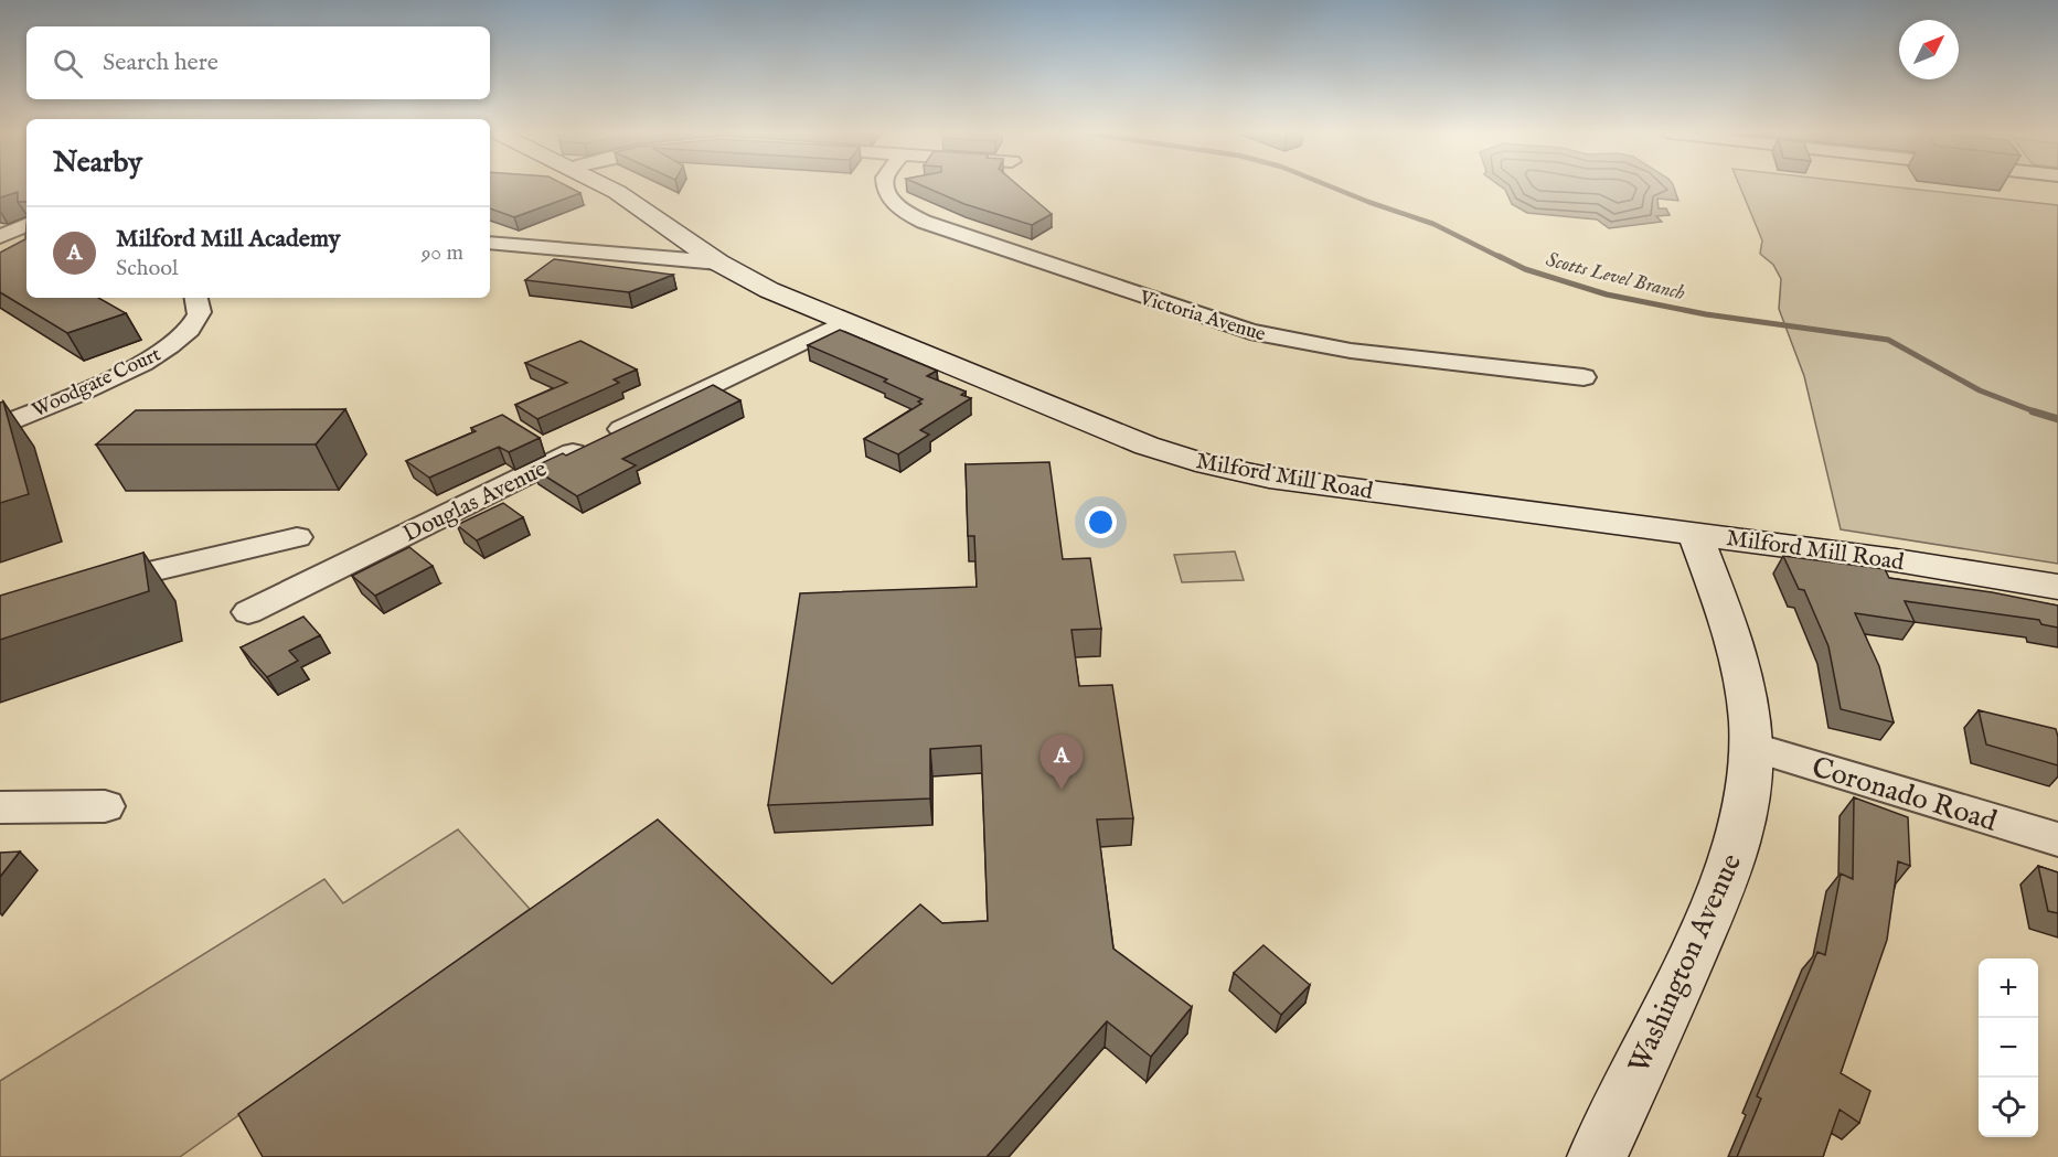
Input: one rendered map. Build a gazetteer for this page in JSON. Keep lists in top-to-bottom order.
{
  "streets": {
    "main road": ["Milford Mill Road", "Washington Avenue"],
    "street": [
      "Victoria Avenue",
      "Woodgate Court",
      "Douglas Avenue",
      "Coronado Road"
    ]
  },
  "crossings": [
    ["Milford Mill Road", "Douglas Avenue"],
    ["Milford Mill Road", "Washington Avenue"],
    ["Coronado Road", "Washington Avenue"]
  ],
  "water": ["Scotts Level Branch"],
  "north": "top right",
  "page": {
    "search": "Search here",
    "heading": "Nearby",
    "list": [
      {
        "mark": "A",
        "name": "Milford Mill Academy",
        "note": "School",
        "value": "90 m"
      }
    ],
    "pins": "A",
    "map_buttons": ["+", "−"]
  }
}
